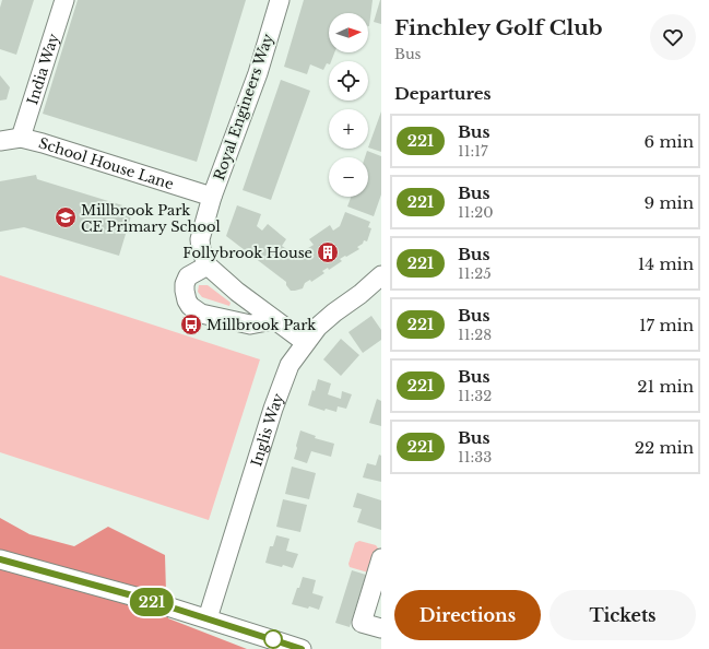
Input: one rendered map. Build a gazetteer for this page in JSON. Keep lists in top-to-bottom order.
{
  "streets": {
    "street": [
      "India Way",
      "Royal Engineers Way",
      "School House Lane",
      "Inglis Way"
    ]
  },
  "crossings": [
    ["India Way", "School House Lane"],
    ["Royal Engineers Way", "School House Lane"],
    ["Royal Engineers Way", "Inglis Way"]
  ],
  "places": {
    "school or university": ["Millbrook Park CE Primary School"],
    "building": ["Follybrook House"],
    "bus stop": ["Millbrook Park"]
  },
  "lines": ["bus line 221"],
  "north": "right",
  "page": {
    "on_map": "221",
    "heading": [
      ["Finchley Golf Club", "Bus"],
      "Departures"
    ],
    "map_buttons": ["+", "−"],
    "list": [
      {
        "mark": "221",
        "name": "Bus",
        "note": "11:17",
        "value": "6 min"
      },
      {
        "mark": "221",
        "name": "Bus",
        "note": "11:20",
        "value": "9 min"
      },
      {
        "mark": "221",
        "name": "Bus",
        "note": "11:25",
        "value": "14 min"
      },
      {
        "mark": "221",
        "name": "Bus",
        "note": "11:28",
        "value": "17 min"
      },
      {
        "mark": "221",
        "name": "Bus",
        "note": "11:32",
        "value": "21 min"
      },
      {
        "mark": "221",
        "name": "Bus",
        "note": "11:33",
        "value": "22 min"
      }
    ],
    "buttons": ["Directions", "Tickets"]
  }
}
